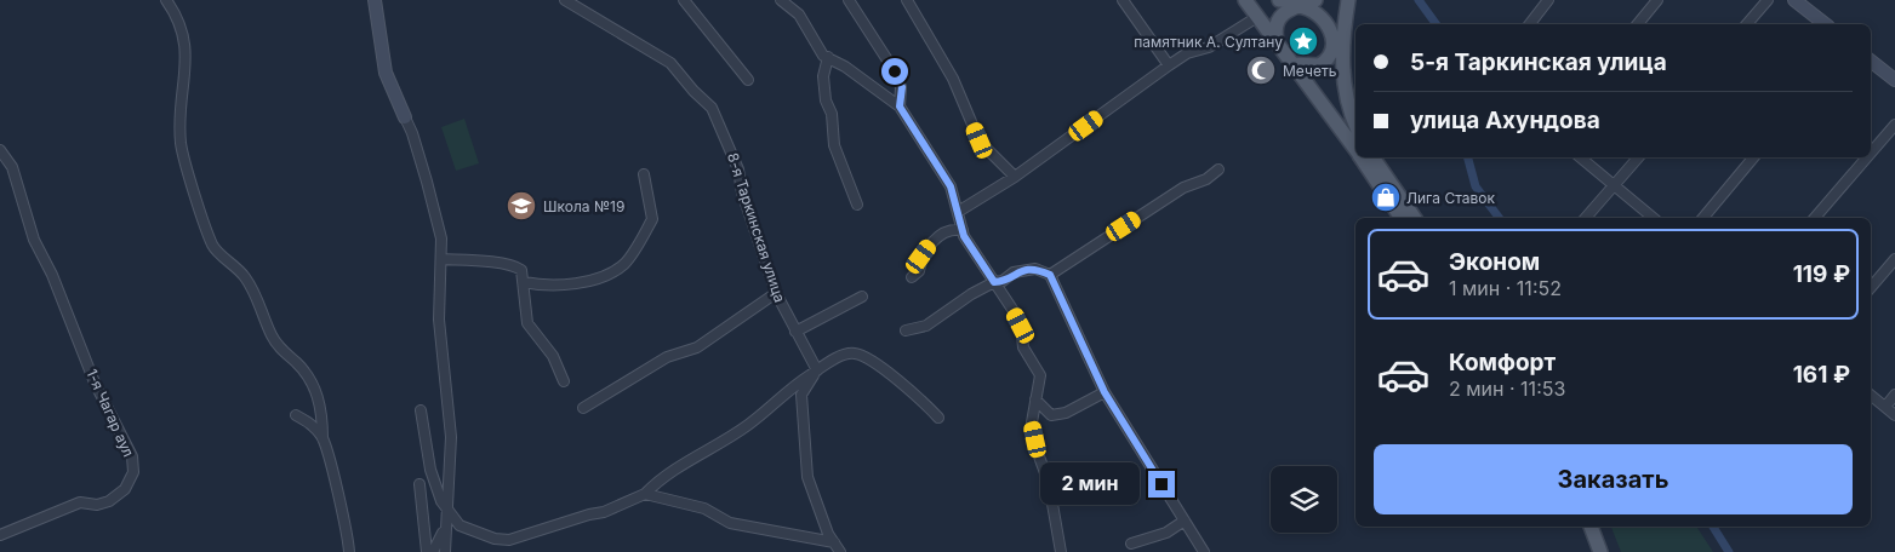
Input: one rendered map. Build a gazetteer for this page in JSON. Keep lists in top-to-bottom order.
{
  "streets": {
    "street": ["8-я Таркинская улица", "1-я Чагар аул"]
  },
  "places": {
    "place": ["памятник А. Султану"],
    "mosque": ["Мечеть"],
    "shop": ["Лига Ставок"],
    "school or university": ["Школа №19"]
  },
  "page": {
    "banner": ["5-я Таркинская улица", "улица Ахундова"],
    "list": [
      {
        "name": "Эконом",
        "note": "1 мин · 11:52",
        "value": "119 ₽"
      },
      {
        "name": "Комфорт",
        "note": "2 мин · 11:53",
        "value": "161 ₽"
      }
    ],
    "buttons": "Заказать",
    "bubble": "2 мин"
  }
}
